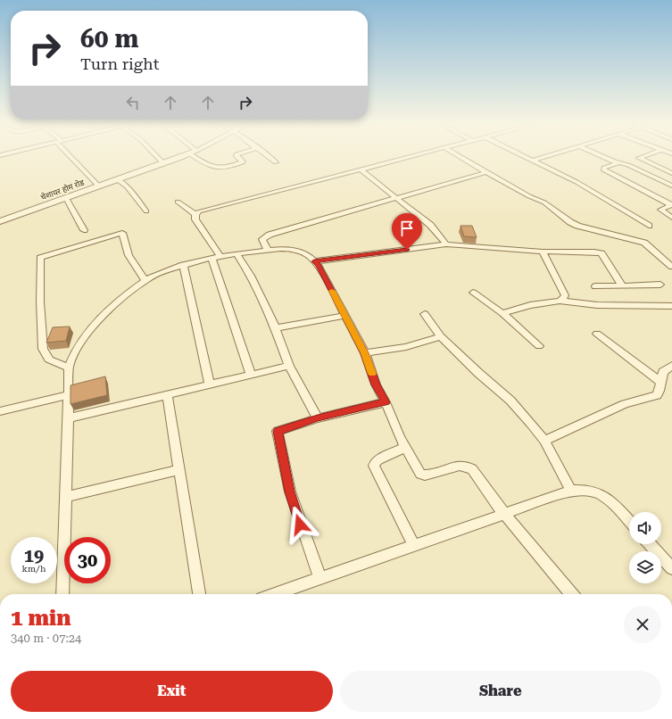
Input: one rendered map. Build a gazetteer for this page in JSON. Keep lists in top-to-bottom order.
{
  "streets": {
    "street": ["चेशायर होम रोड"]
  },
  "page": {
    "turn": ["60 m", "Turn right"],
    "speed": "19 km/h",
    "limit": "30",
    "heading": ["1 min", "340 m · 07:24"],
    "buttons": ["Exit", "Share"]
  }
}
